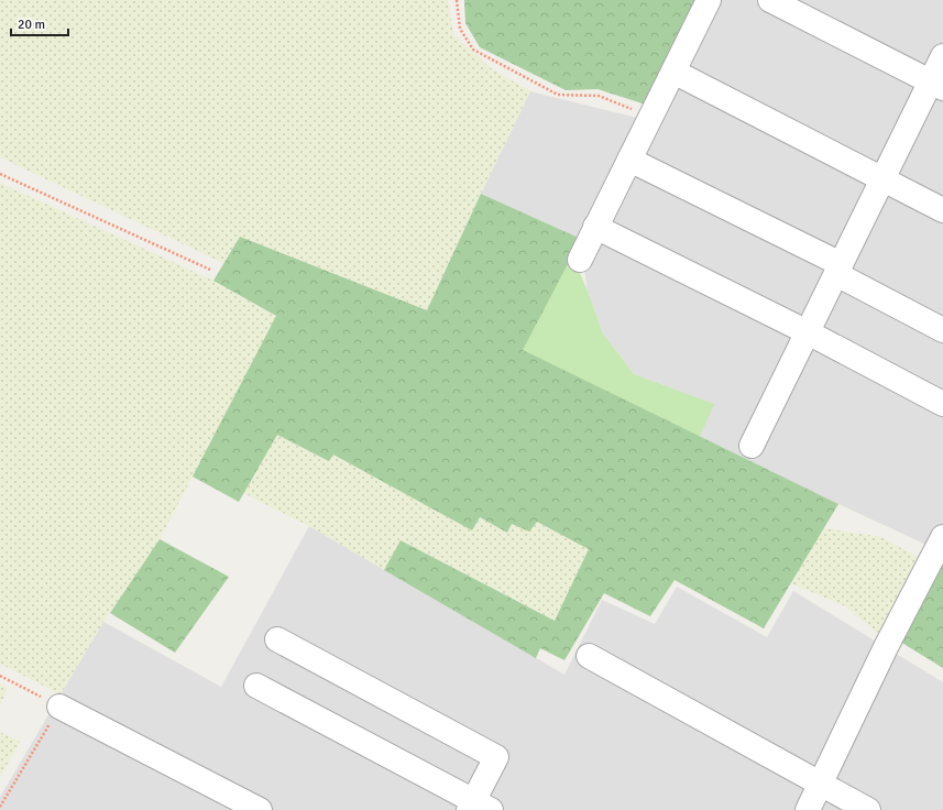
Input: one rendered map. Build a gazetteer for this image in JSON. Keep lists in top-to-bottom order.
{
  "scale_bar": "20 m"
}
